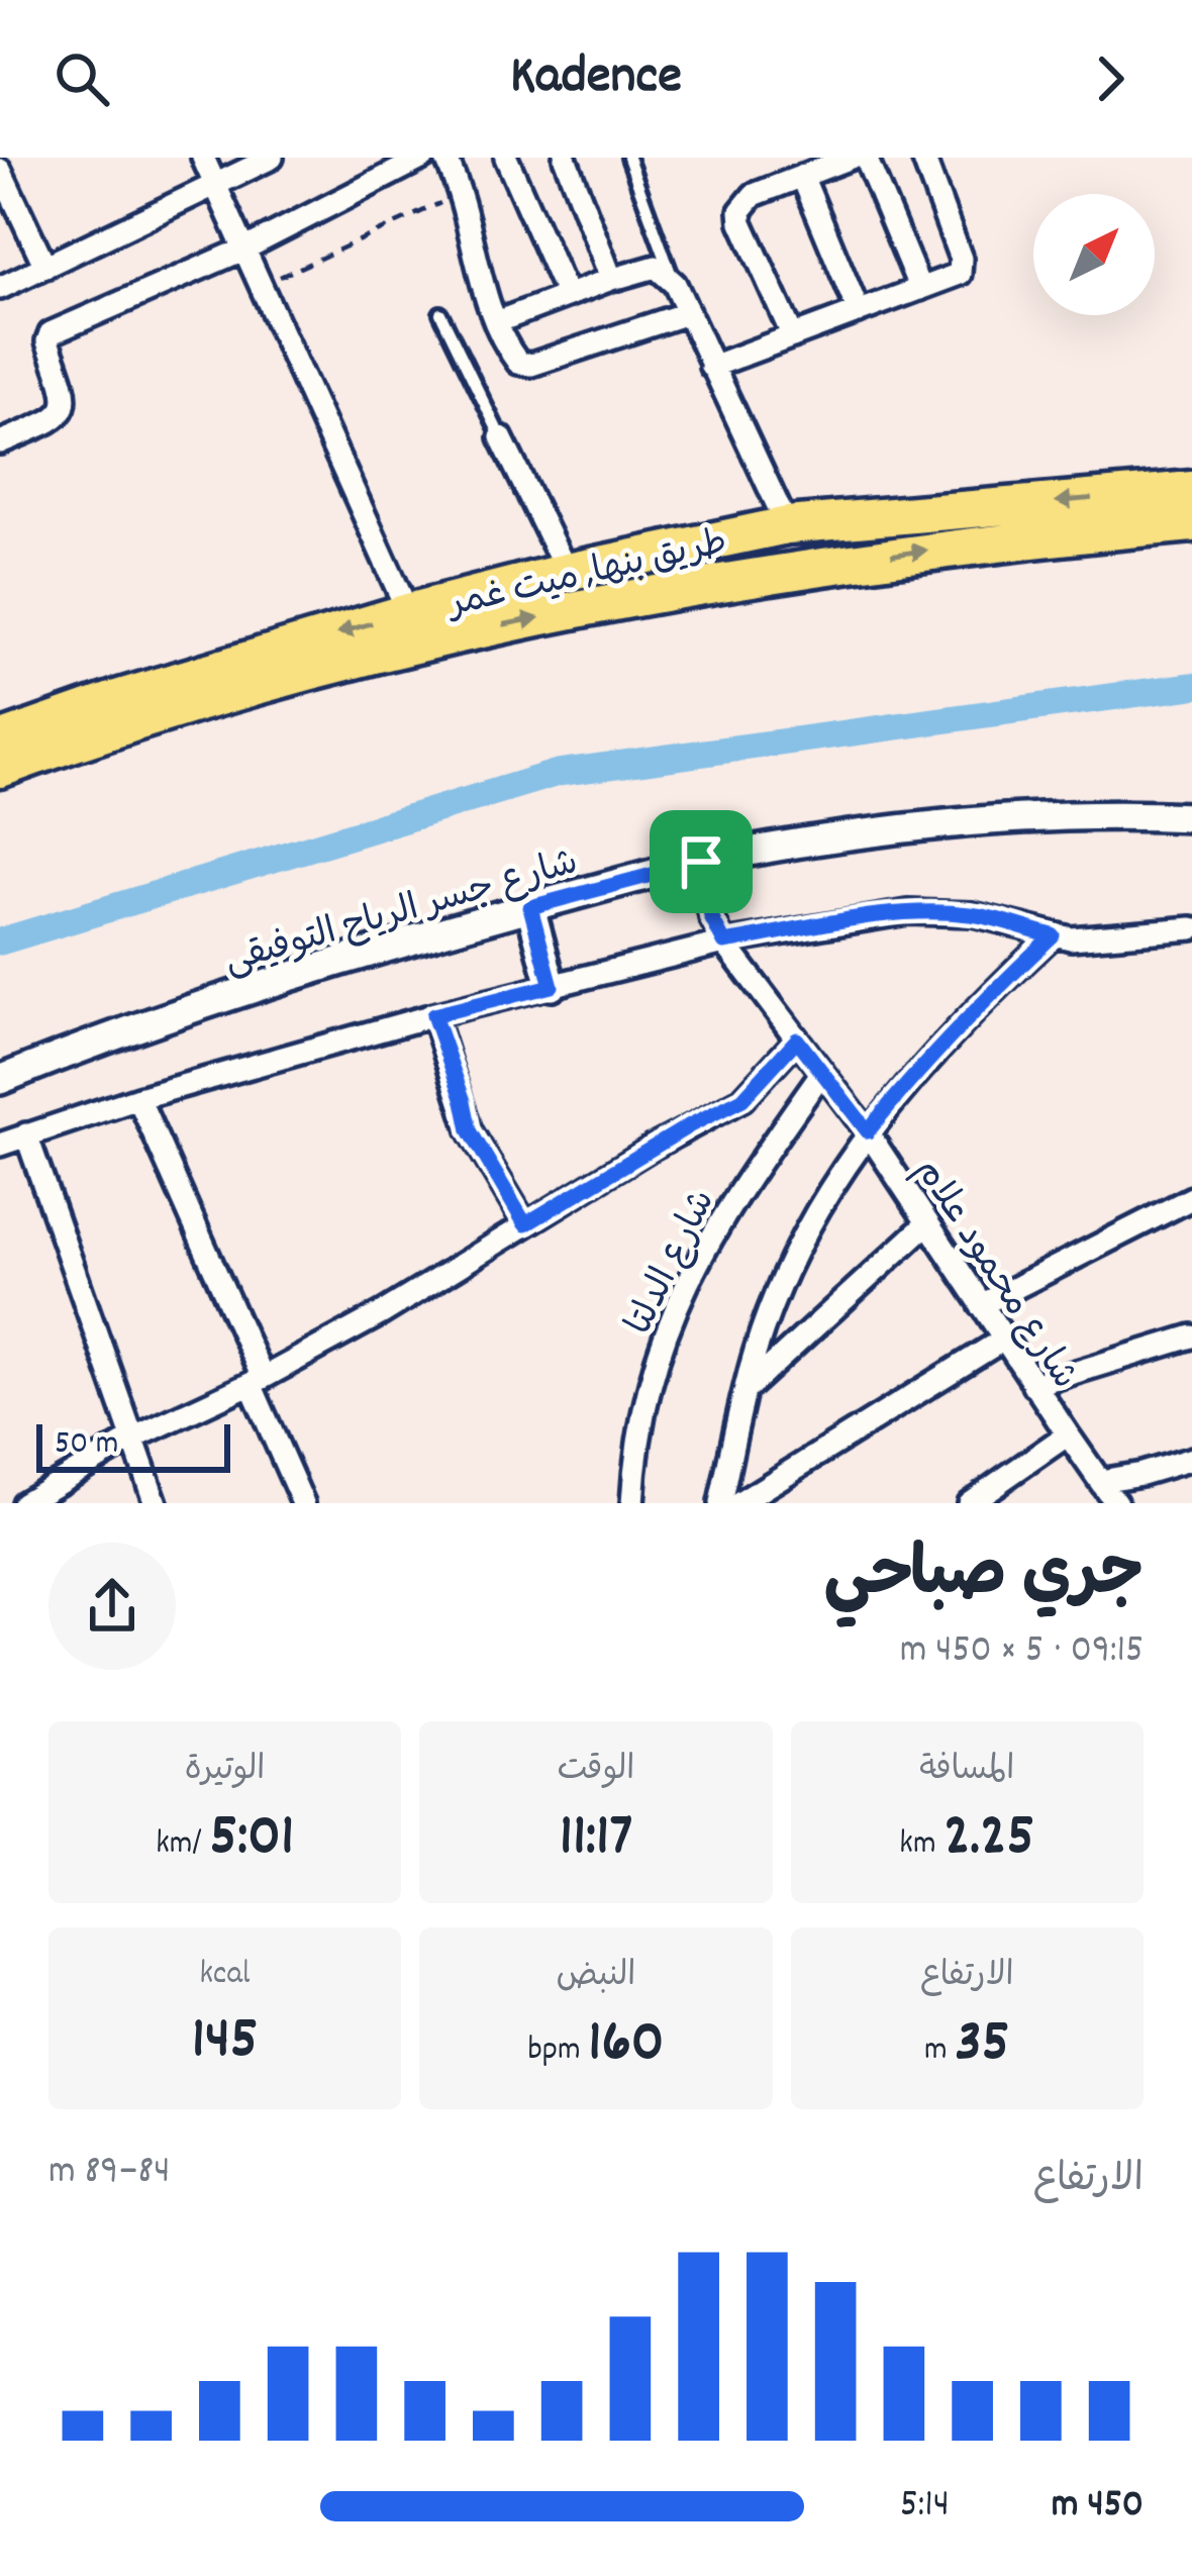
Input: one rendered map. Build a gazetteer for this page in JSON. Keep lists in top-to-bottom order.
{
  "streets": {
    "highway": ["طريق بنها, ميت غمر"],
    "main road": ["شارع جسر الرياح التوفيقى"],
    "street": ["شارع الدلتا", "شارع محمود علام"]
  },
  "crossings": [
    ["شارع جسر الرياح التوفيقى", "شارع محمود علام"],
    ["شارع الدلتا", "شارع محمود علام"]
  ],
  "scale_bar": "50 m",
  "north": "top right",
  "page": {
    "header": "Kadence",
    "scale": "50 m",
    "heading": ["جري صباحي", "09:15 · 5 × 450 m"],
    "stats": [
      ["المسافة", "2.25 km"],
      ["الوقت", "11:17"],
      ["الوتيرة", "5:01 /km"],
      ["الارتفاع", "35 m"],
      ["النبض", "160 bpm"],
      ["kcal", "145"]
    ],
    "chart": ["الارتفاع", "84–89 m"],
    "list": [
      {
        "name": "450 m",
        "note": "5:14"
      }
    ]
  }
}
